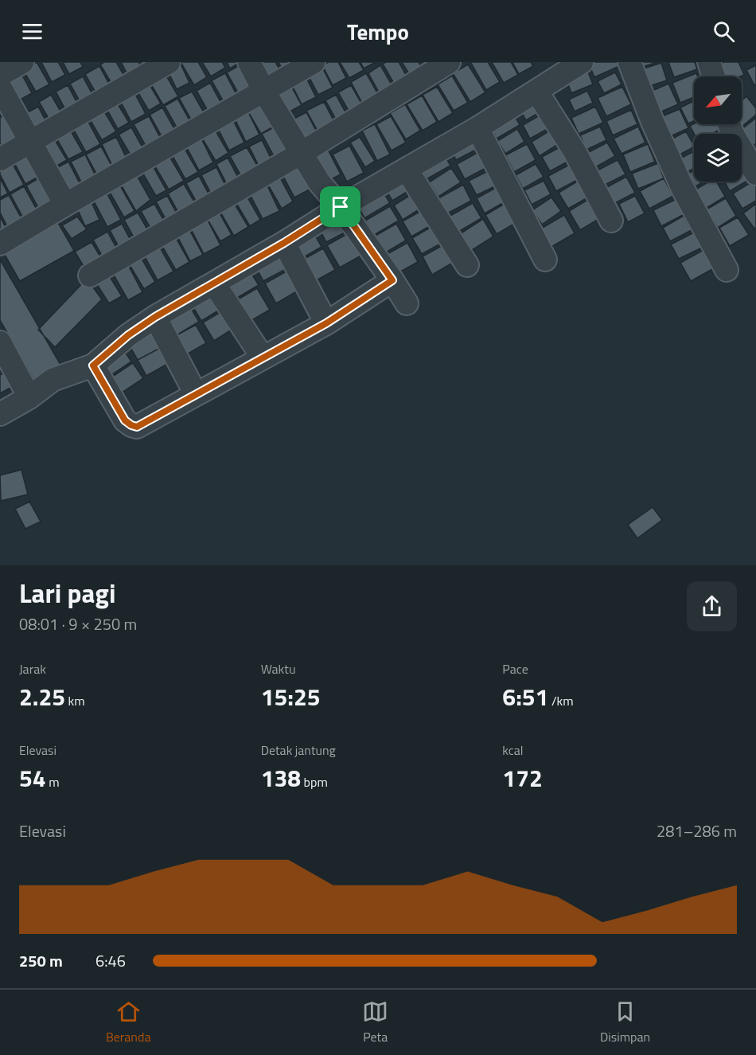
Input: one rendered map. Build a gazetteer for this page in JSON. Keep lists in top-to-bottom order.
{
  "north": "bottom left",
  "page": {
    "header": "Tempo",
    "heading": ["Lari pagi", "08:01 · 9 × 250 m"],
    "stats": [
      ["Jarak", "2.25 km"],
      ["Waktu", "15:25"],
      ["Pace", "6:51 /km"],
      ["Elevasi", "54 m"],
      ["Detak jantung", "138 bpm"],
      ["kcal", "172"]
    ],
    "chart": ["Elevasi", "281–286 m"],
    "list": [
      {
        "name": "250 m",
        "note": "6:46"
      }
    ],
    "tabs": ["Beranda", "Peta", "Disimpan"]
  }
}
